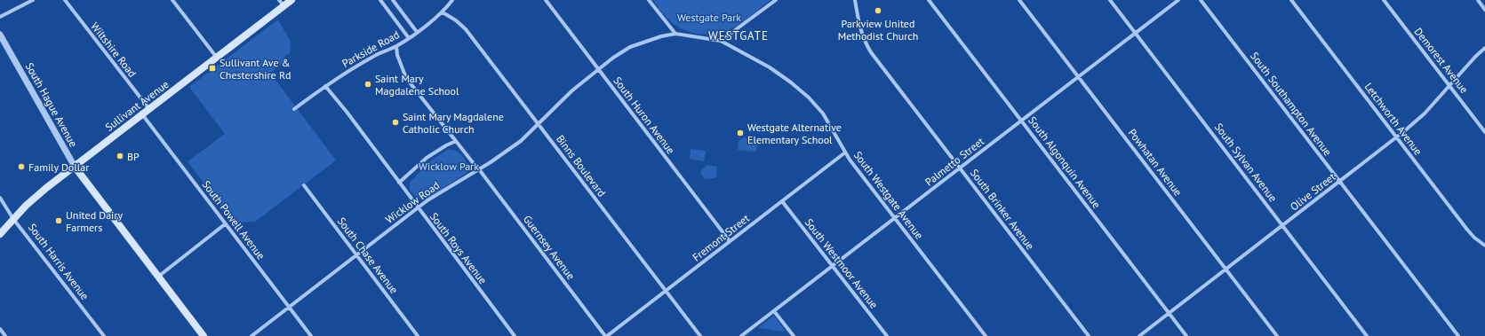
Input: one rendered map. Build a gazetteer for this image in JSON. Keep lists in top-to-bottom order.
{
  "streets": {
    "main road": ["South Hague Avenue", "Sullivant Avenue"],
    "street": [
      "Parkside Road",
      "Wiltshire Road",
      "Demorest Avenue",
      "South Southampton Avenue",
      "South Huron Avenue",
      "Letchworth Avenue",
      "Palmetto Street",
      "South Algonquin Avenue",
      "Powhatan Avenue",
      "South Sylvan Avenue",
      "Binns Boulevard",
      "Olive Street",
      "South Westgate Avenue",
      "Wicklow Road",
      "South Brinker Avenue",
      "South Powell Avenue",
      "Fremont Street",
      "Guernsey Avenue",
      "South Roys Avenue",
      "South Chase Avenue",
      "South Harris Avenue",
      "South Westmoor Avenue"
    ]
  },
  "crossings": [
    ["Parkside Road", "Binns Boulevard"],
    ["Parkside Road", "Guernsey Avenue"],
    ["Parkside Road", "South Roys Avenue"],
    ["Wiltshire Road", "Sullivant Avenue"],
    ["Demorest Avenue", "Olive Street"],
    ["South Southampton Avenue", "Olive Street"],
    ["South Hague Avenue", "Sullivant Avenue"],
    ["Sullivant Avenue", "South Powell Avenue"],
    ["Sullivant Avenue", "South Harris Avenue"],
    ["South Huron Avenue", "Wicklow Road"],
    ["South Huron Avenue", "Fremont Street"],
    ["Letchworth Avenue", "Olive Street"],
    ["Palmetto Street", "South Algonquin Avenue"],
    ["Palmetto Street", "Powhatan Avenue"],
    ["Palmetto Street", "South Sylvan Avenue"],
    ["Palmetto Street", "South Westgate Avenue"],
    ["Palmetto Street", "South Brinker Avenue"],
    ["Palmetto Street", "South Westmoor Avenue"],
    ["South Algonquin Avenue", "Olive Street"],
    ["Powhatan Avenue", "Olive Street"],
    ["South Sylvan Avenue", "Olive Street"],
    ["Binns Boulevard", "Wicklow Road"],
    ["Binns Boulevard", "Fremont Street"],
    ["South Westgate Avenue", "Wicklow Road"],
    ["South Westgate Avenue", "Fremont Street"],
    ["Wicklow Road", "South Powell Avenue"],
    ["Wicklow Road", "Guernsey Avenue"],
    ["Wicklow Road", "South Roys Avenue"],
    ["Wicklow Road", "South Chase Avenue"],
    ["Fremont Street", "Guernsey Avenue"],
    ["Fremont Street", "South Westmoor Avenue"]
  ],
  "districts": ["WESTGATE"],
  "parks": ["Westgate Park", "Wicklow Park"],
  "places": {
    "other": [
      "Parkview United Methodist Church",
      "Saint Mary Magdalene School",
      "Saint Mary Magdalene Catholic Church",
      "Westgate Alternative Elementary School",
      "BP",
      "Family Dollar",
      "United Dairy Farmers"
    ],
    "transit": ["Sullivant Ave & Chestershire Rd"]
  }
}
